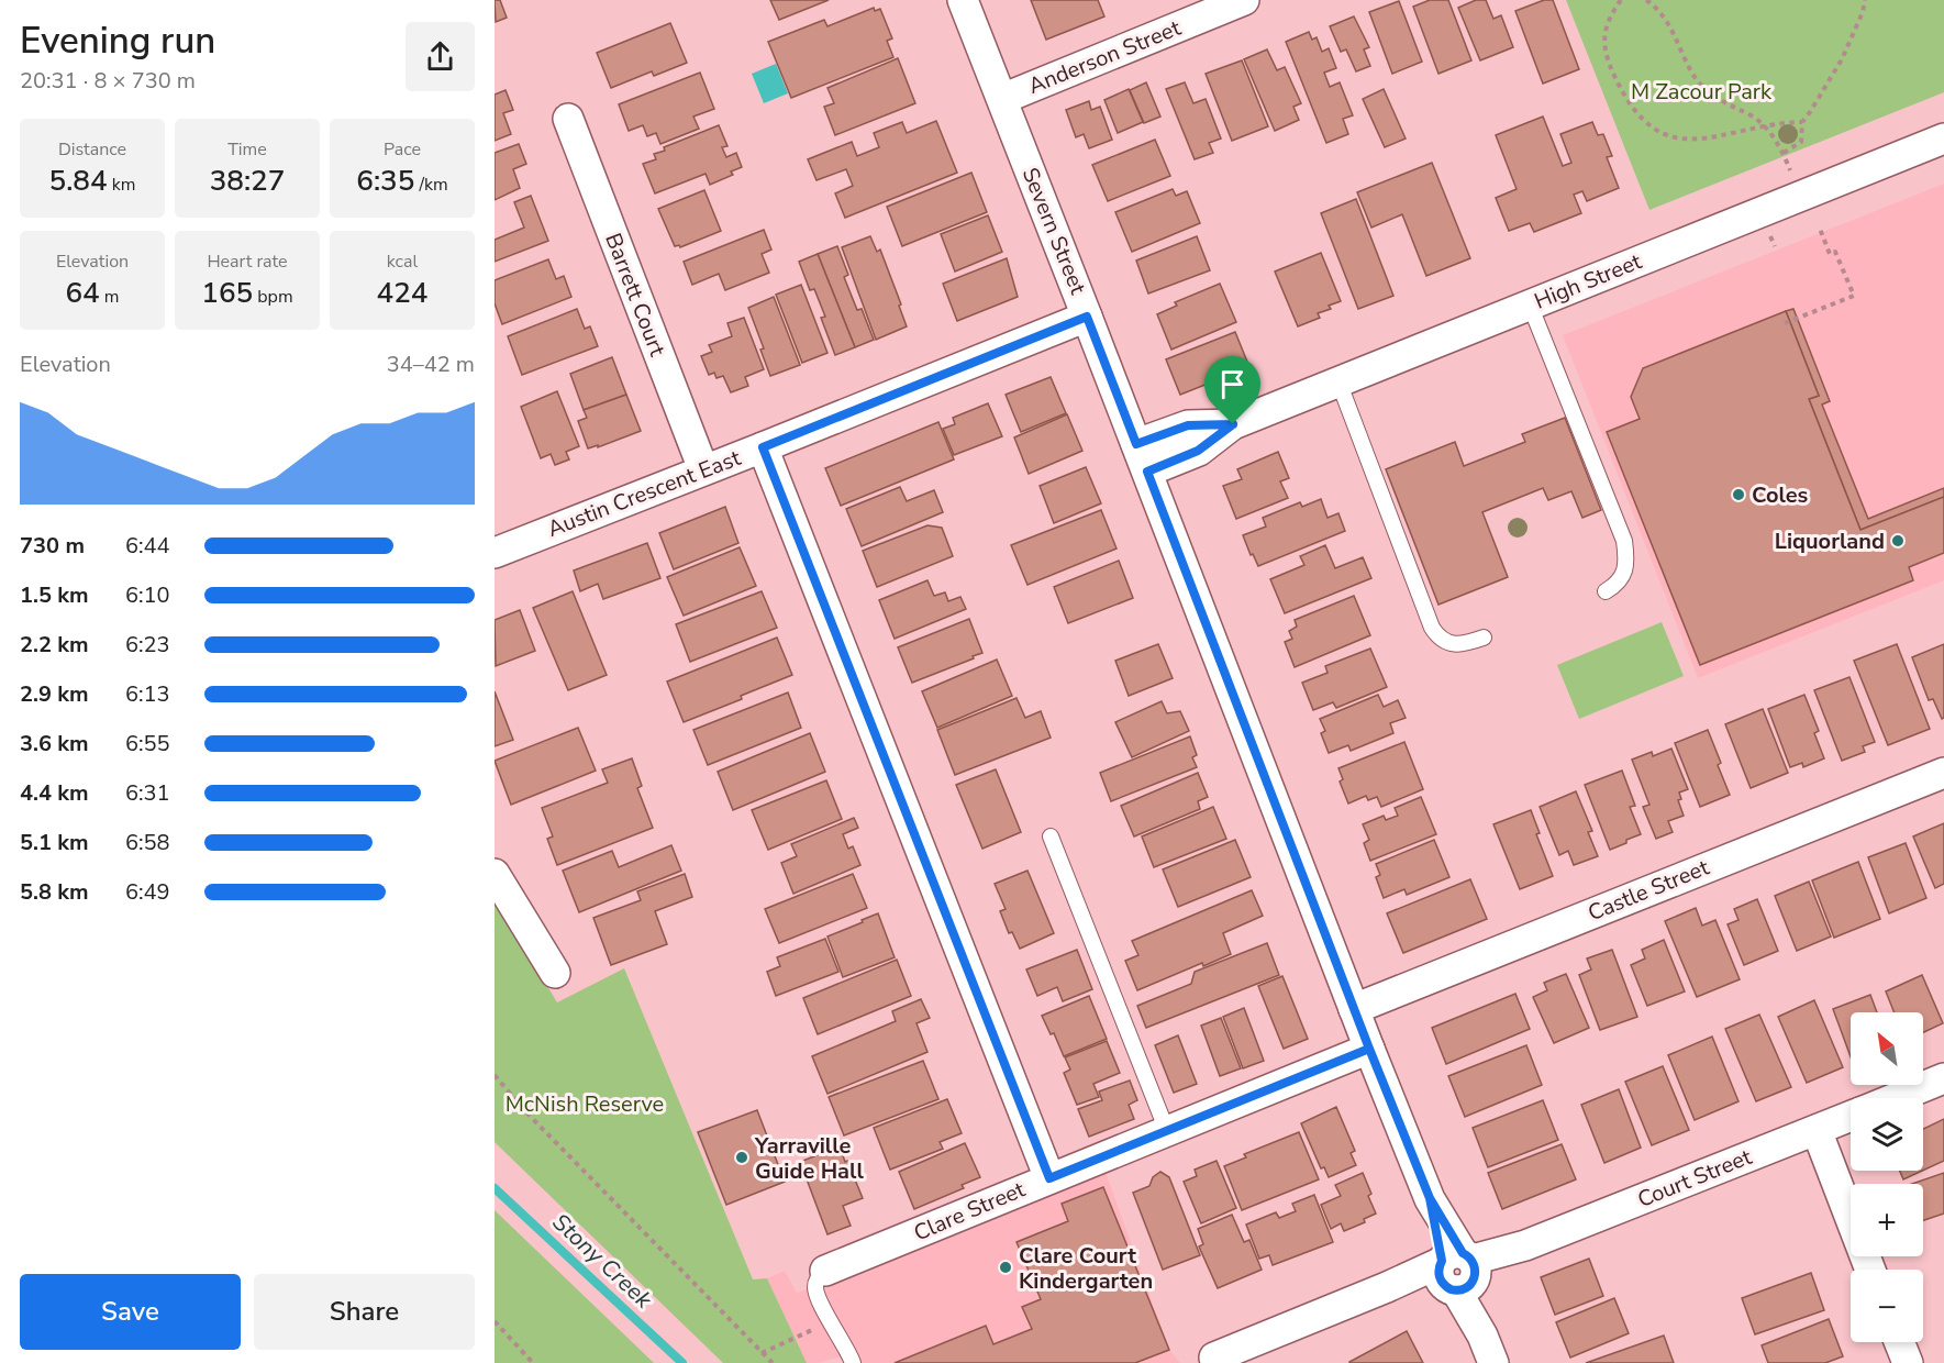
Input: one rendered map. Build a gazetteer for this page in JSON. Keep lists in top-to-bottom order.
{
  "streets": {
    "street": [
      "Anderson Street",
      "Severn Street",
      "High Street",
      "Barrett Court",
      "Austin Crescent East",
      "Castle Street",
      "Court Street",
      "Clare Street"
    ]
  },
  "crossings": [
    ["Anderson Street", "Severn Street"],
    ["Severn Street", "High Street"],
    ["Severn Street", "Austin Crescent East"],
    ["Severn Street", "Castle Street"],
    ["Severn Street", "Court Street"],
    ["Severn Street", "Clare Street"],
    ["Barrett Court", "Austin Crescent East"]
  ],
  "water": ["Stony Creek"],
  "parks": ["M Zacour Park", "McNish Reserve"],
  "places": [
    "Coles",
    "Liquorland",
    "Yarraville Guide Hall",
    "Clare Court Kindergarten"
  ],
  "north": "top left",
  "page": {
    "heading": ["Evening run", "20:31 · 8 × 730 m"],
    "stats": [
      ["Distance", "5.84 km"],
      ["Time", "38:27"],
      ["Pace", "6:35 /km"],
      ["Elevation", "64 m"],
      ["Heart rate", "165 bpm"],
      ["kcal", "424"]
    ],
    "chart": ["Elevation", "34–42 m"],
    "list": [
      {
        "name": "730 m",
        "note": "6:44"
      },
      {
        "name": "1.5 km",
        "note": "6:10"
      },
      {
        "name": "2.2 km",
        "note": "6:23"
      },
      {
        "name": "2.9 km",
        "note": "6:13"
      },
      {
        "name": "3.6 km",
        "note": "6:55"
      },
      {
        "name": "4.4 km",
        "note": "6:31"
      },
      {
        "name": "5.1 km",
        "note": "6:58"
      },
      {
        "name": "5.8 km",
        "note": "6:49"
      }
    ],
    "map_buttons": ["+", "−"],
    "buttons": ["Save", "Share"]
  }
}
